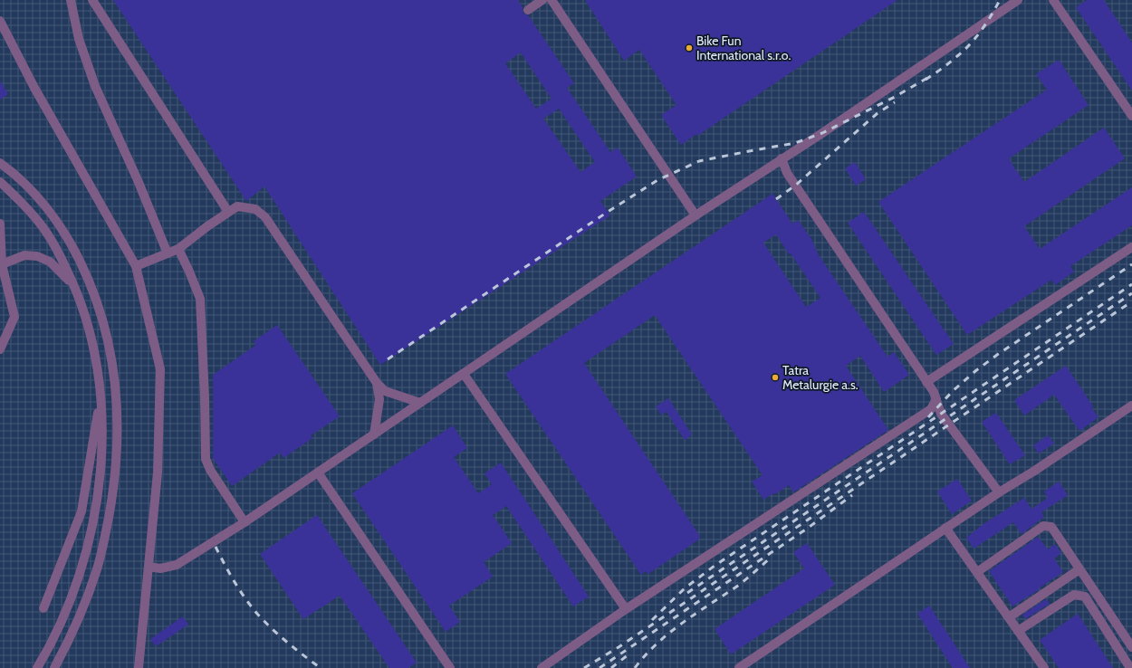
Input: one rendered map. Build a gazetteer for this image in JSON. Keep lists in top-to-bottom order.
{
  "places": ["Bike Fun International s.r.o.", "Tatra Metalurgie a.s."]
}
